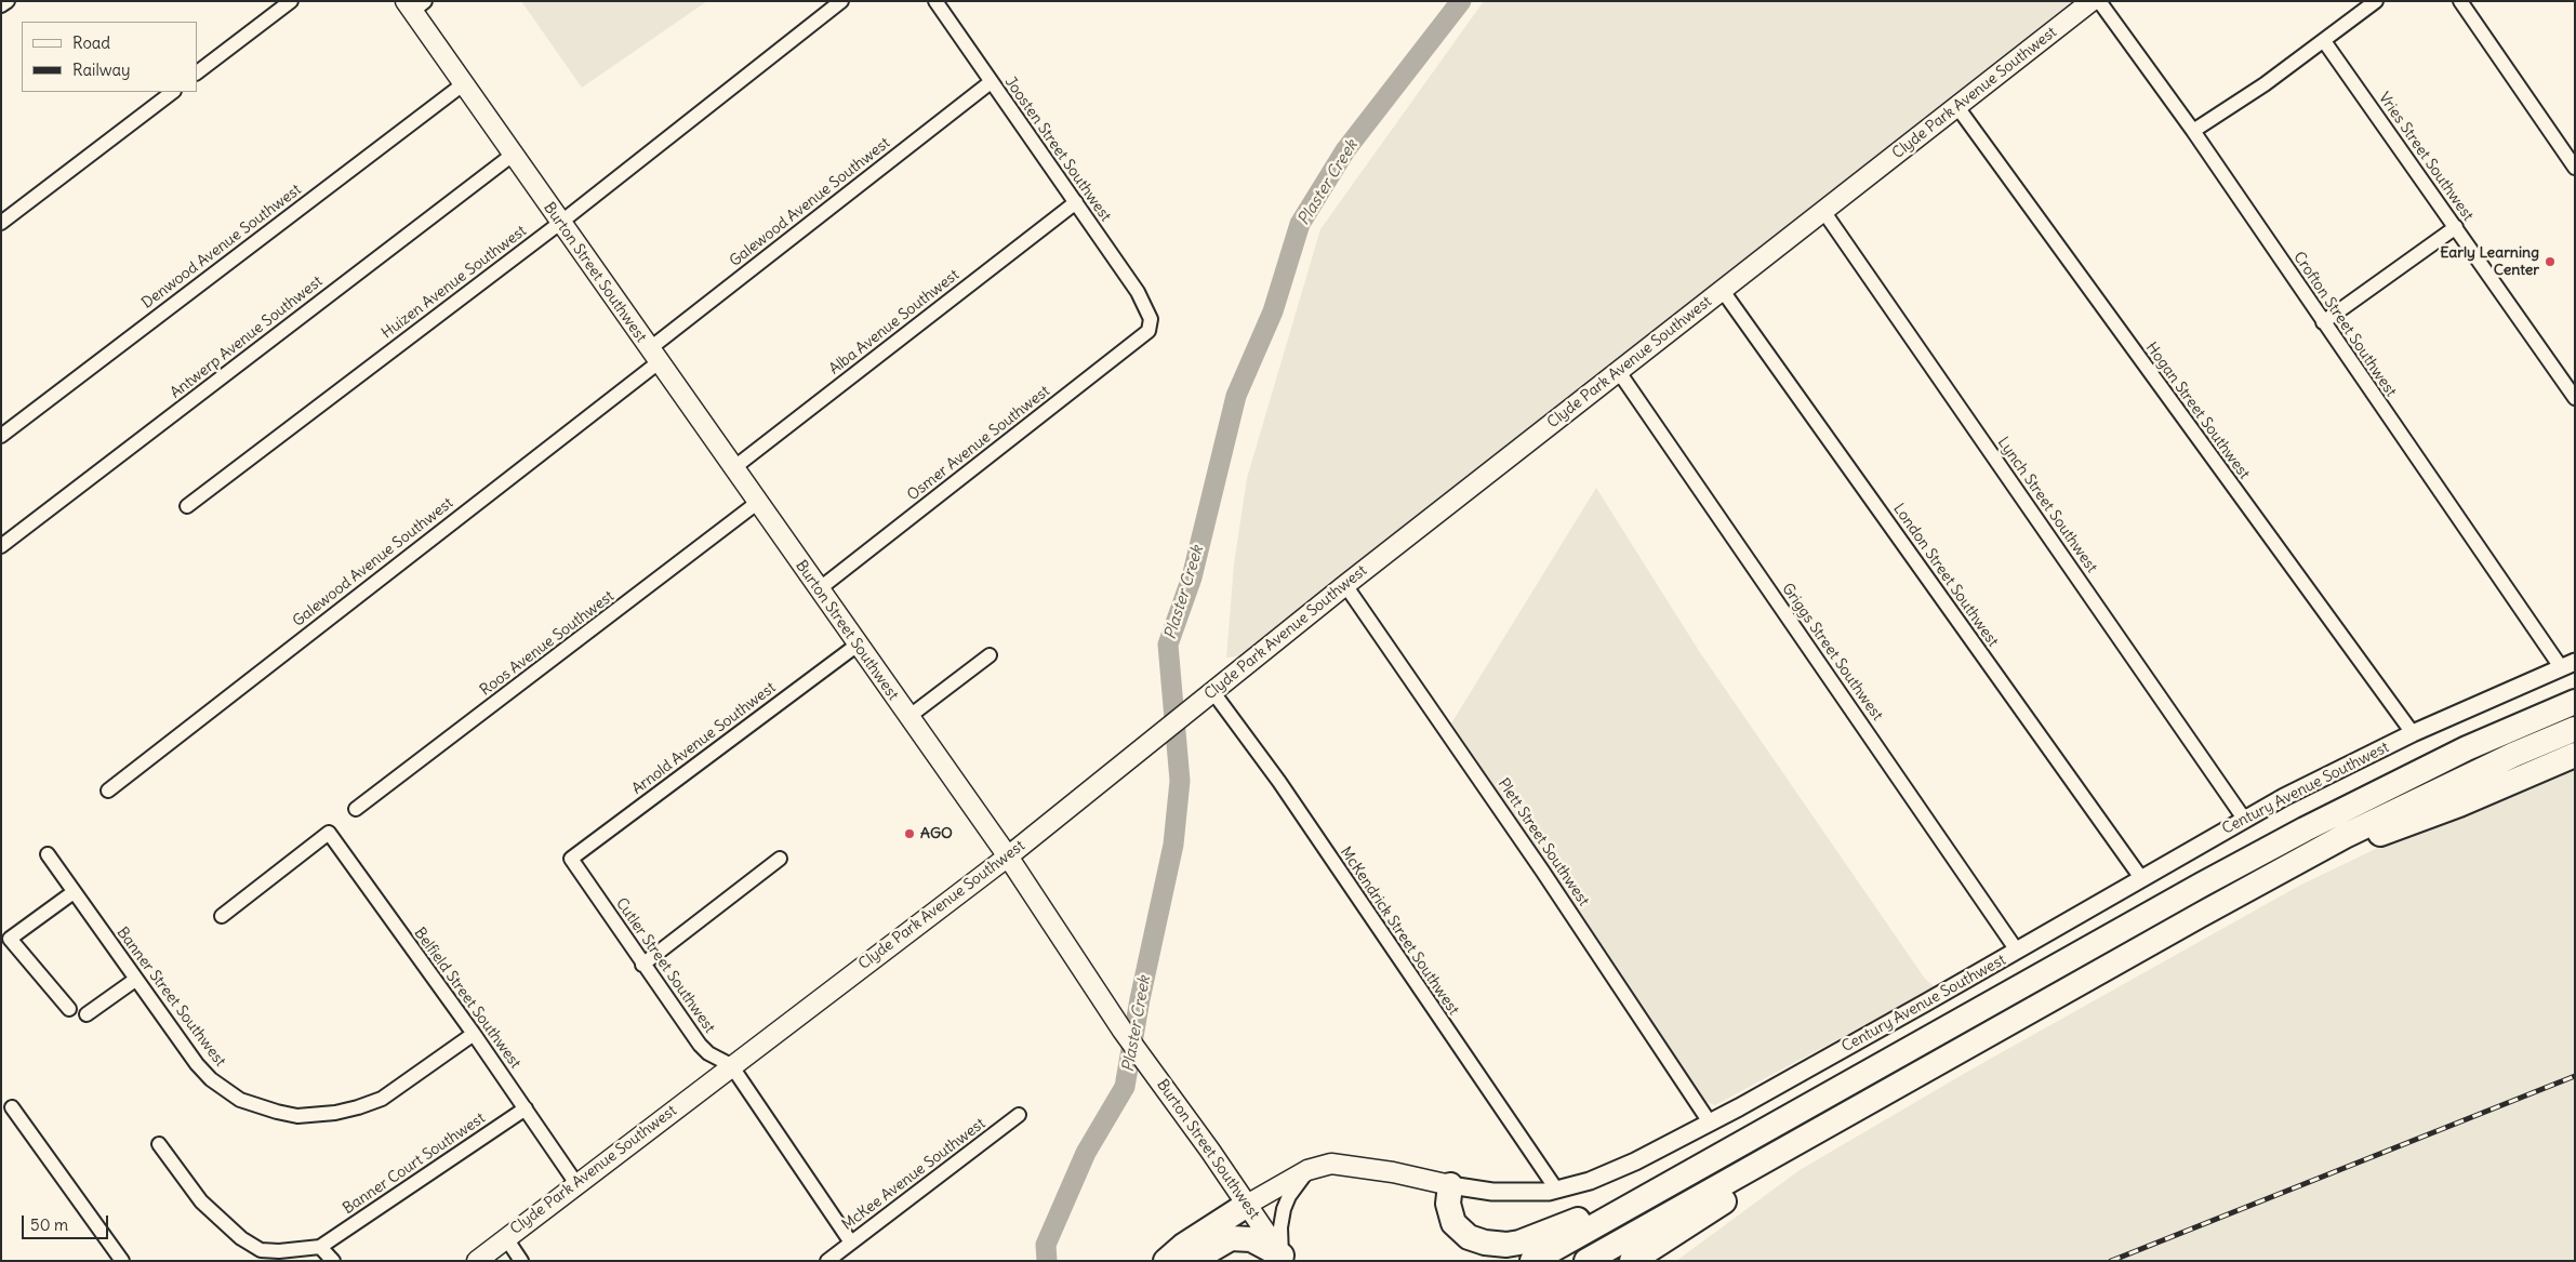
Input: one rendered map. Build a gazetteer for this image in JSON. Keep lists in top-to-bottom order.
{
  "streets": {
    "main road": ["Clyde Park Avenue Southwest", "Burton Street Southwest", "Century Avenue Southwest"],
    "street": [
      "Joosten Street Southwest",
      "Vries Street Southwest",
      "Galewood Avenue Southwest",
      "Denwood Avenue Southwest",
      "Huizen Avenue Southwest",
      "Alba Avenue Southwest",
      "Crofton Street Southwest",
      "Antwerp Avenue Southwest",
      "Hogan Street Southwest",
      "Osmer Avenue Southwest",
      "Lynch Street Southwest",
      "London Street Southwest",
      "Roos Avenue Southwest",
      "Griggs Street Southwest",
      "Arnold Avenue Southwest",
      "Plett Street Southwest",
      "McKendrick Street Southwest",
      "Cutler Street Southwest",
      "Banner Street Southwest",
      "Belfield Street Southwest",
      "Banner Court Southwest",
      "McKee Avenue Southwest"
    ]
  },
  "crossings": [
    ["Clyde Park Avenue Southwest", "Burton Street Southwest"],
    ["Clyde Park Avenue Southwest", "Hogan Street Southwest"],
    ["Clyde Park Avenue Southwest", "Lynch Street Southwest"],
    ["Clyde Park Avenue Southwest", "London Street Southwest"],
    ["Clyde Park Avenue Southwest", "Griggs Street Southwest"],
    ["Clyde Park Avenue Southwest", "Plett Street Southwest"],
    ["Clyde Park Avenue Southwest", "McKendrick Street Southwest"],
    ["Clyde Park Avenue Southwest", "Cutler Street Southwest"],
    ["Clyde Park Avenue Southwest", "Belfield Street Southwest"],
    ["Joosten Street Southwest", "Galewood Avenue Southwest"],
    ["Joosten Street Southwest", "Alba Avenue Southwest"],
    ["Joosten Street Southwest", "Osmer Avenue Southwest"],
    ["Galewood Avenue Southwest", "Burton Street Southwest"],
    ["Denwood Avenue Southwest", "Burton Street Southwest"],
    ["Burton Street Southwest", "Huizen Avenue Southwest"],
    ["Burton Street Southwest", "Alba Avenue Southwest"],
    ["Burton Street Southwest", "Antwerp Avenue Southwest"],
    ["Burton Street Southwest", "Osmer Avenue Southwest"],
    ["Burton Street Southwest", "Roos Avenue Southwest"],
    ["Burton Street Southwest", "Arnold Avenue Southwest"],
    ["Burton Street Southwest", "Century Avenue Southwest"],
    ["Crofton Street Southwest", "Century Avenue Southwest"],
    ["Hogan Street Southwest", "Century Avenue Southwest"],
    ["Lynch Street Southwest", "Century Avenue Southwest"],
    ["London Street Southwest", "Century Avenue Southwest"],
    ["Griggs Street Southwest", "Century Avenue Southwest"],
    ["Arnold Avenue Southwest", "Cutler Street Southwest"],
    ["Century Avenue Southwest", "Plett Street Southwest"],
    ["Century Avenue Southwest", "McKendrick Street Southwest"],
    ["Cutler Street Southwest", "McKee Avenue Southwest"],
    ["Banner Street Southwest", "Belfield Street Southwest"],
    ["Belfield Street Southwest", "Banner Court Southwest"]
  ],
  "water": ["Plaster Creek"],
  "places": ["Early Learning Center", "AGO"],
  "legend": ["Road", "Railway"],
  "scale_bar": "50 m"
}
